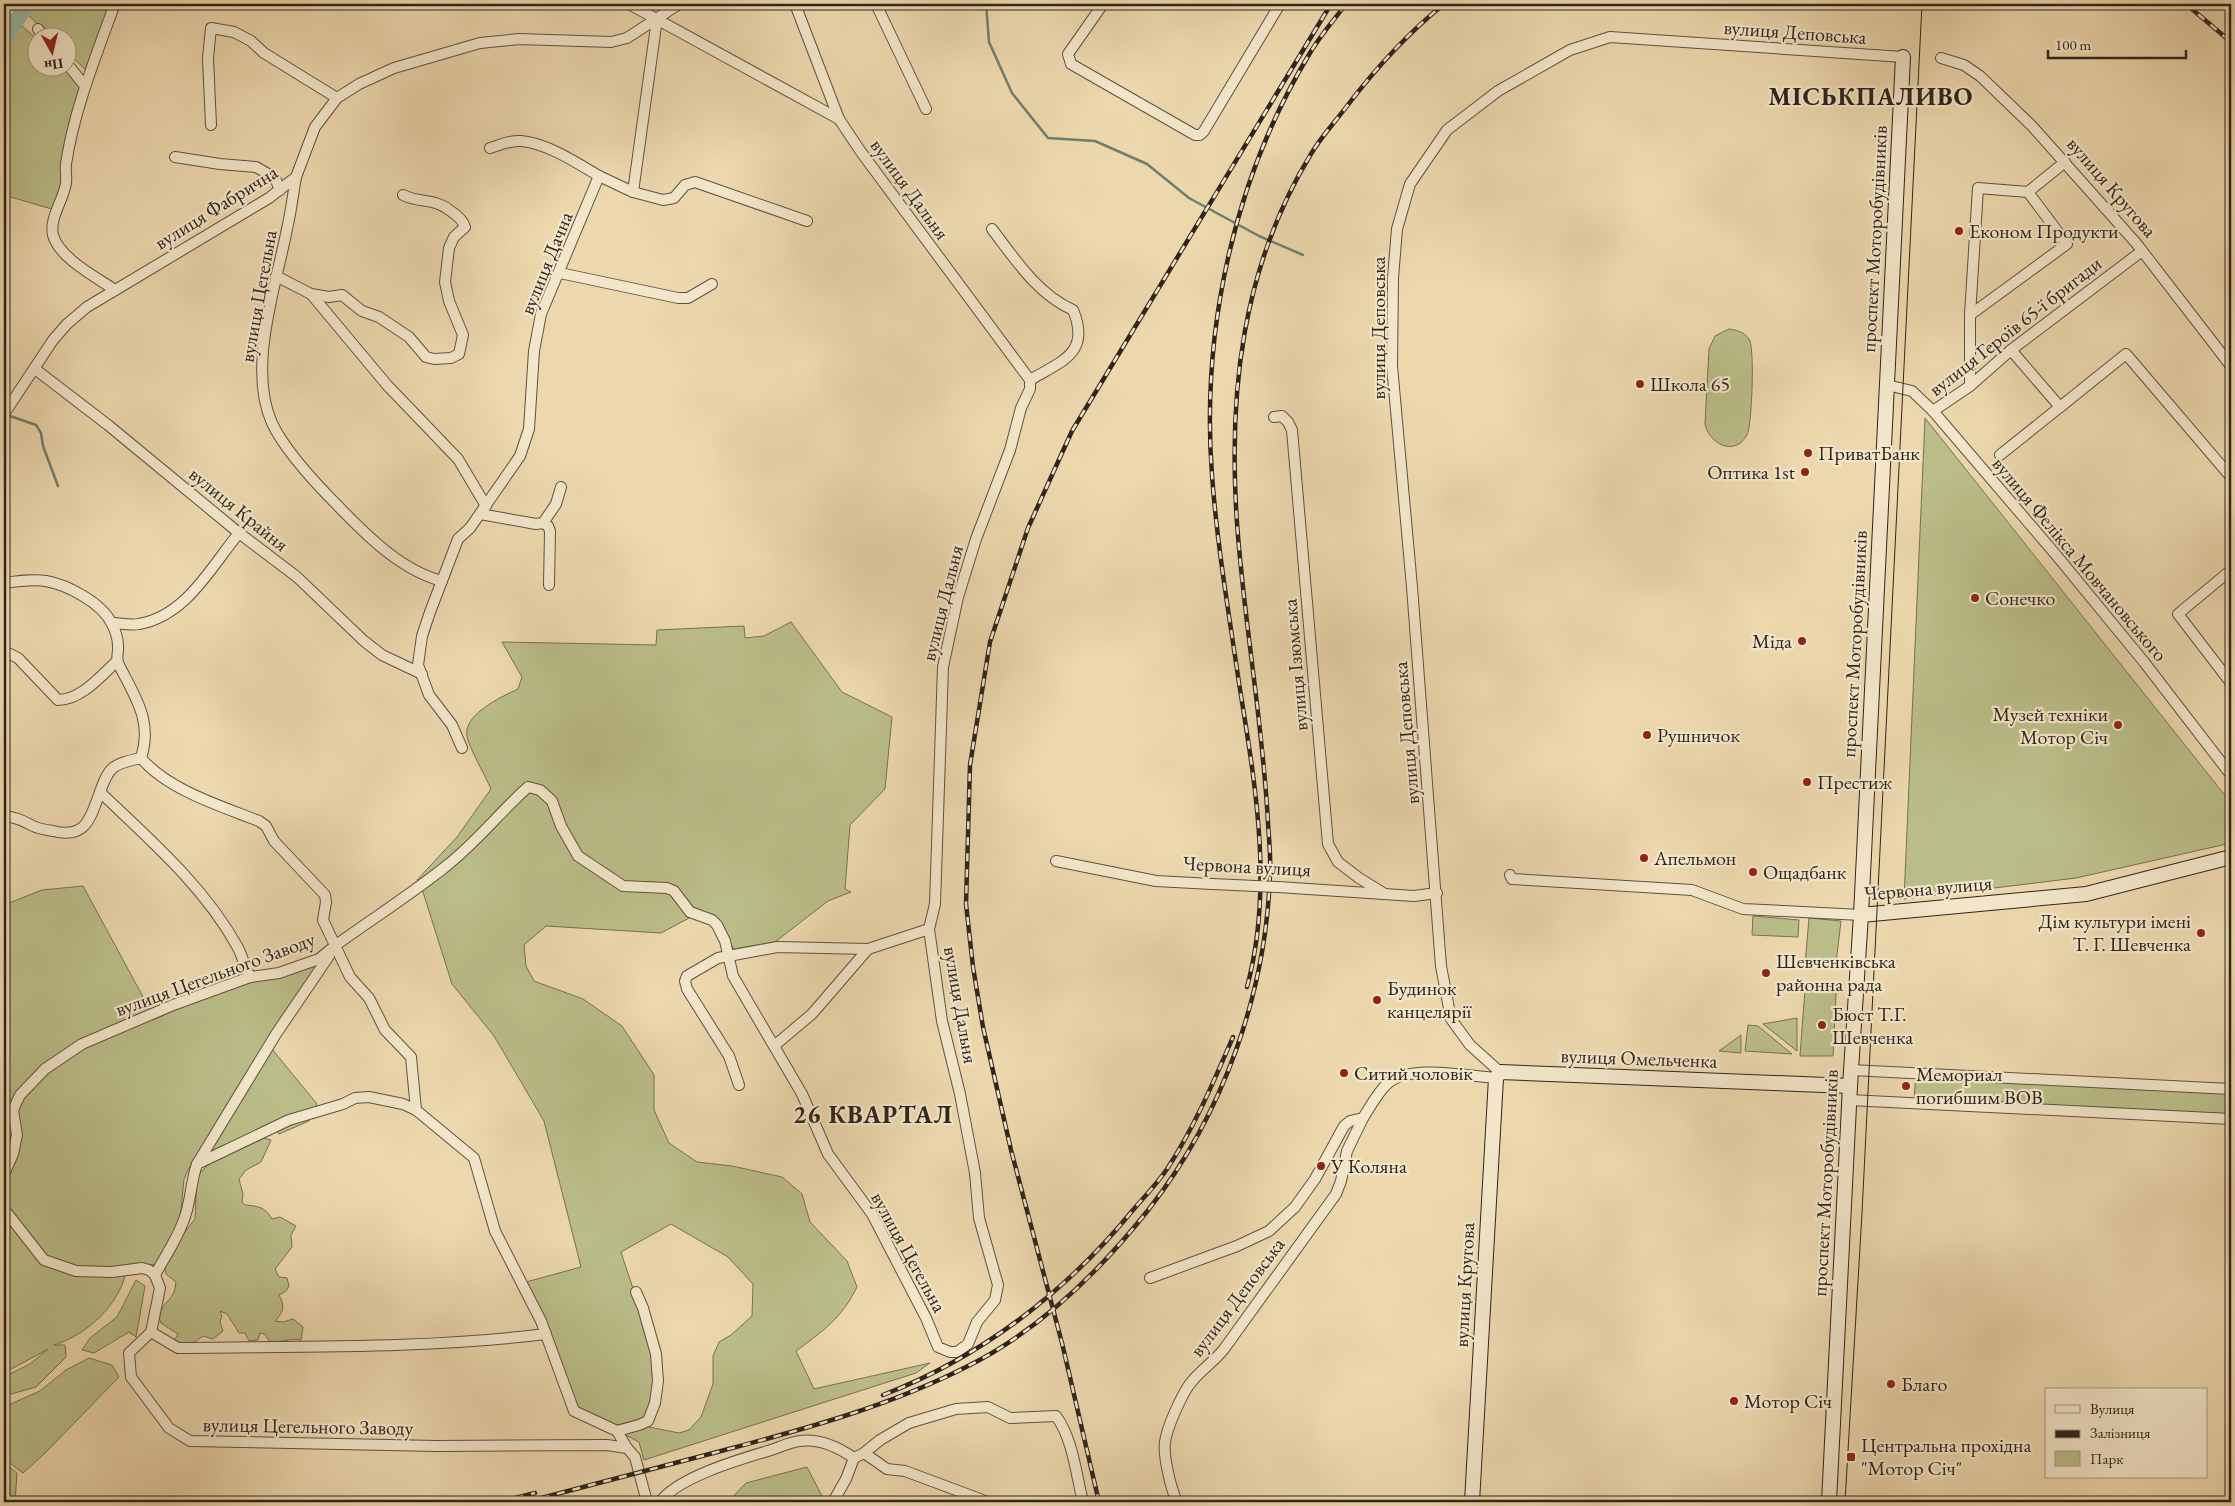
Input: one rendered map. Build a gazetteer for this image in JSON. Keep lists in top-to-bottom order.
{
  "streets": {
    "street": [
      "вулиця Деповська",
      "вулиця Кругова",
      "вулиця Дальня",
      "вулиця Фабрична",
      "проспект Моторобудівників",
      "вулиця Дачна",
      "вулиця Цегельна",
      "вулиця Героїв 65-ї бригади",
      "вулиця Крайня",
      "вулиця Фелікса Мовчановського",
      "вулиця Ізюмська",
      "Червона вулиця",
      "вулиця Цегельного Заводу",
      "вулиця Омельченка"
    ]
  },
  "crossings": [
    ["вулиця Деповська", "вулиця Кругова"],
    ["вулиця Деповська", "проспект Моторобудівників"],
    ["вулиця Деповська", "Червона вулиця"],
    ["вулиця Деповська", "вулиця Омельченка"],
    ["вулиця Кругова", "вулиця Героїв 65-ї бригади"],
    ["вулиця Кругова", "вулиця Омельченка"],
    ["вулиця Дальня", "вулиця Цегельна"],
    ["вулиця Фабрична", "вулиця Цегельна"],
    ["вулиця Фабрична", "вулиця Крайня"],
    ["проспект Моторобудівників", "вулиця Фелікса Мовчановського"],
    ["проспект Моторобудівників", "Червона вулиця"],
    ["проспект Моторобудівників", "вулиця Омельченка"],
    ["вулиця Дачна", "вулиця Цегельна"],
    ["вулиця Цегельна", "вулиця Цегельного Заводу"],
    ["вулиця Героїв 65-ї бригади", "вулиця Фелікса Мовчановського"],
    ["вулиця Ізюмська", "Червона вулиця"]
  ],
  "districts": ["МІСЬКПАЛИВО", "26 КВАРТАЛ"],
  "places": {
    "other": [
      "Економ Продукти",
      "Школа 65",
      "ПриватБанк",
      "Оптика 1st",
      "Сонечко",
      "Міда",
      "Музей техніки Мотор Січ",
      "Рушничок",
      "Престиж",
      "Апельмон",
      "Ощадбанк",
      "Дім культури імені Т. Г. Шевченка",
      "Шевченківська районна рада",
      "Будинок канцелярії",
      "Бюст Т.Г. Шевченка",
      "Ситий чоловік",
      "Мемориал погибшим ВОВ",
      "У Коляна",
      "Благо",
      "Мотор Січ"
    ],
    "transit": ["Центральна прохідна \"Мотор Січ\""]
  },
  "legend": ["Вулиця", "Залізниця", "Парк"],
  "scale_bar": "100 m",
  "north": "bottom"
}
